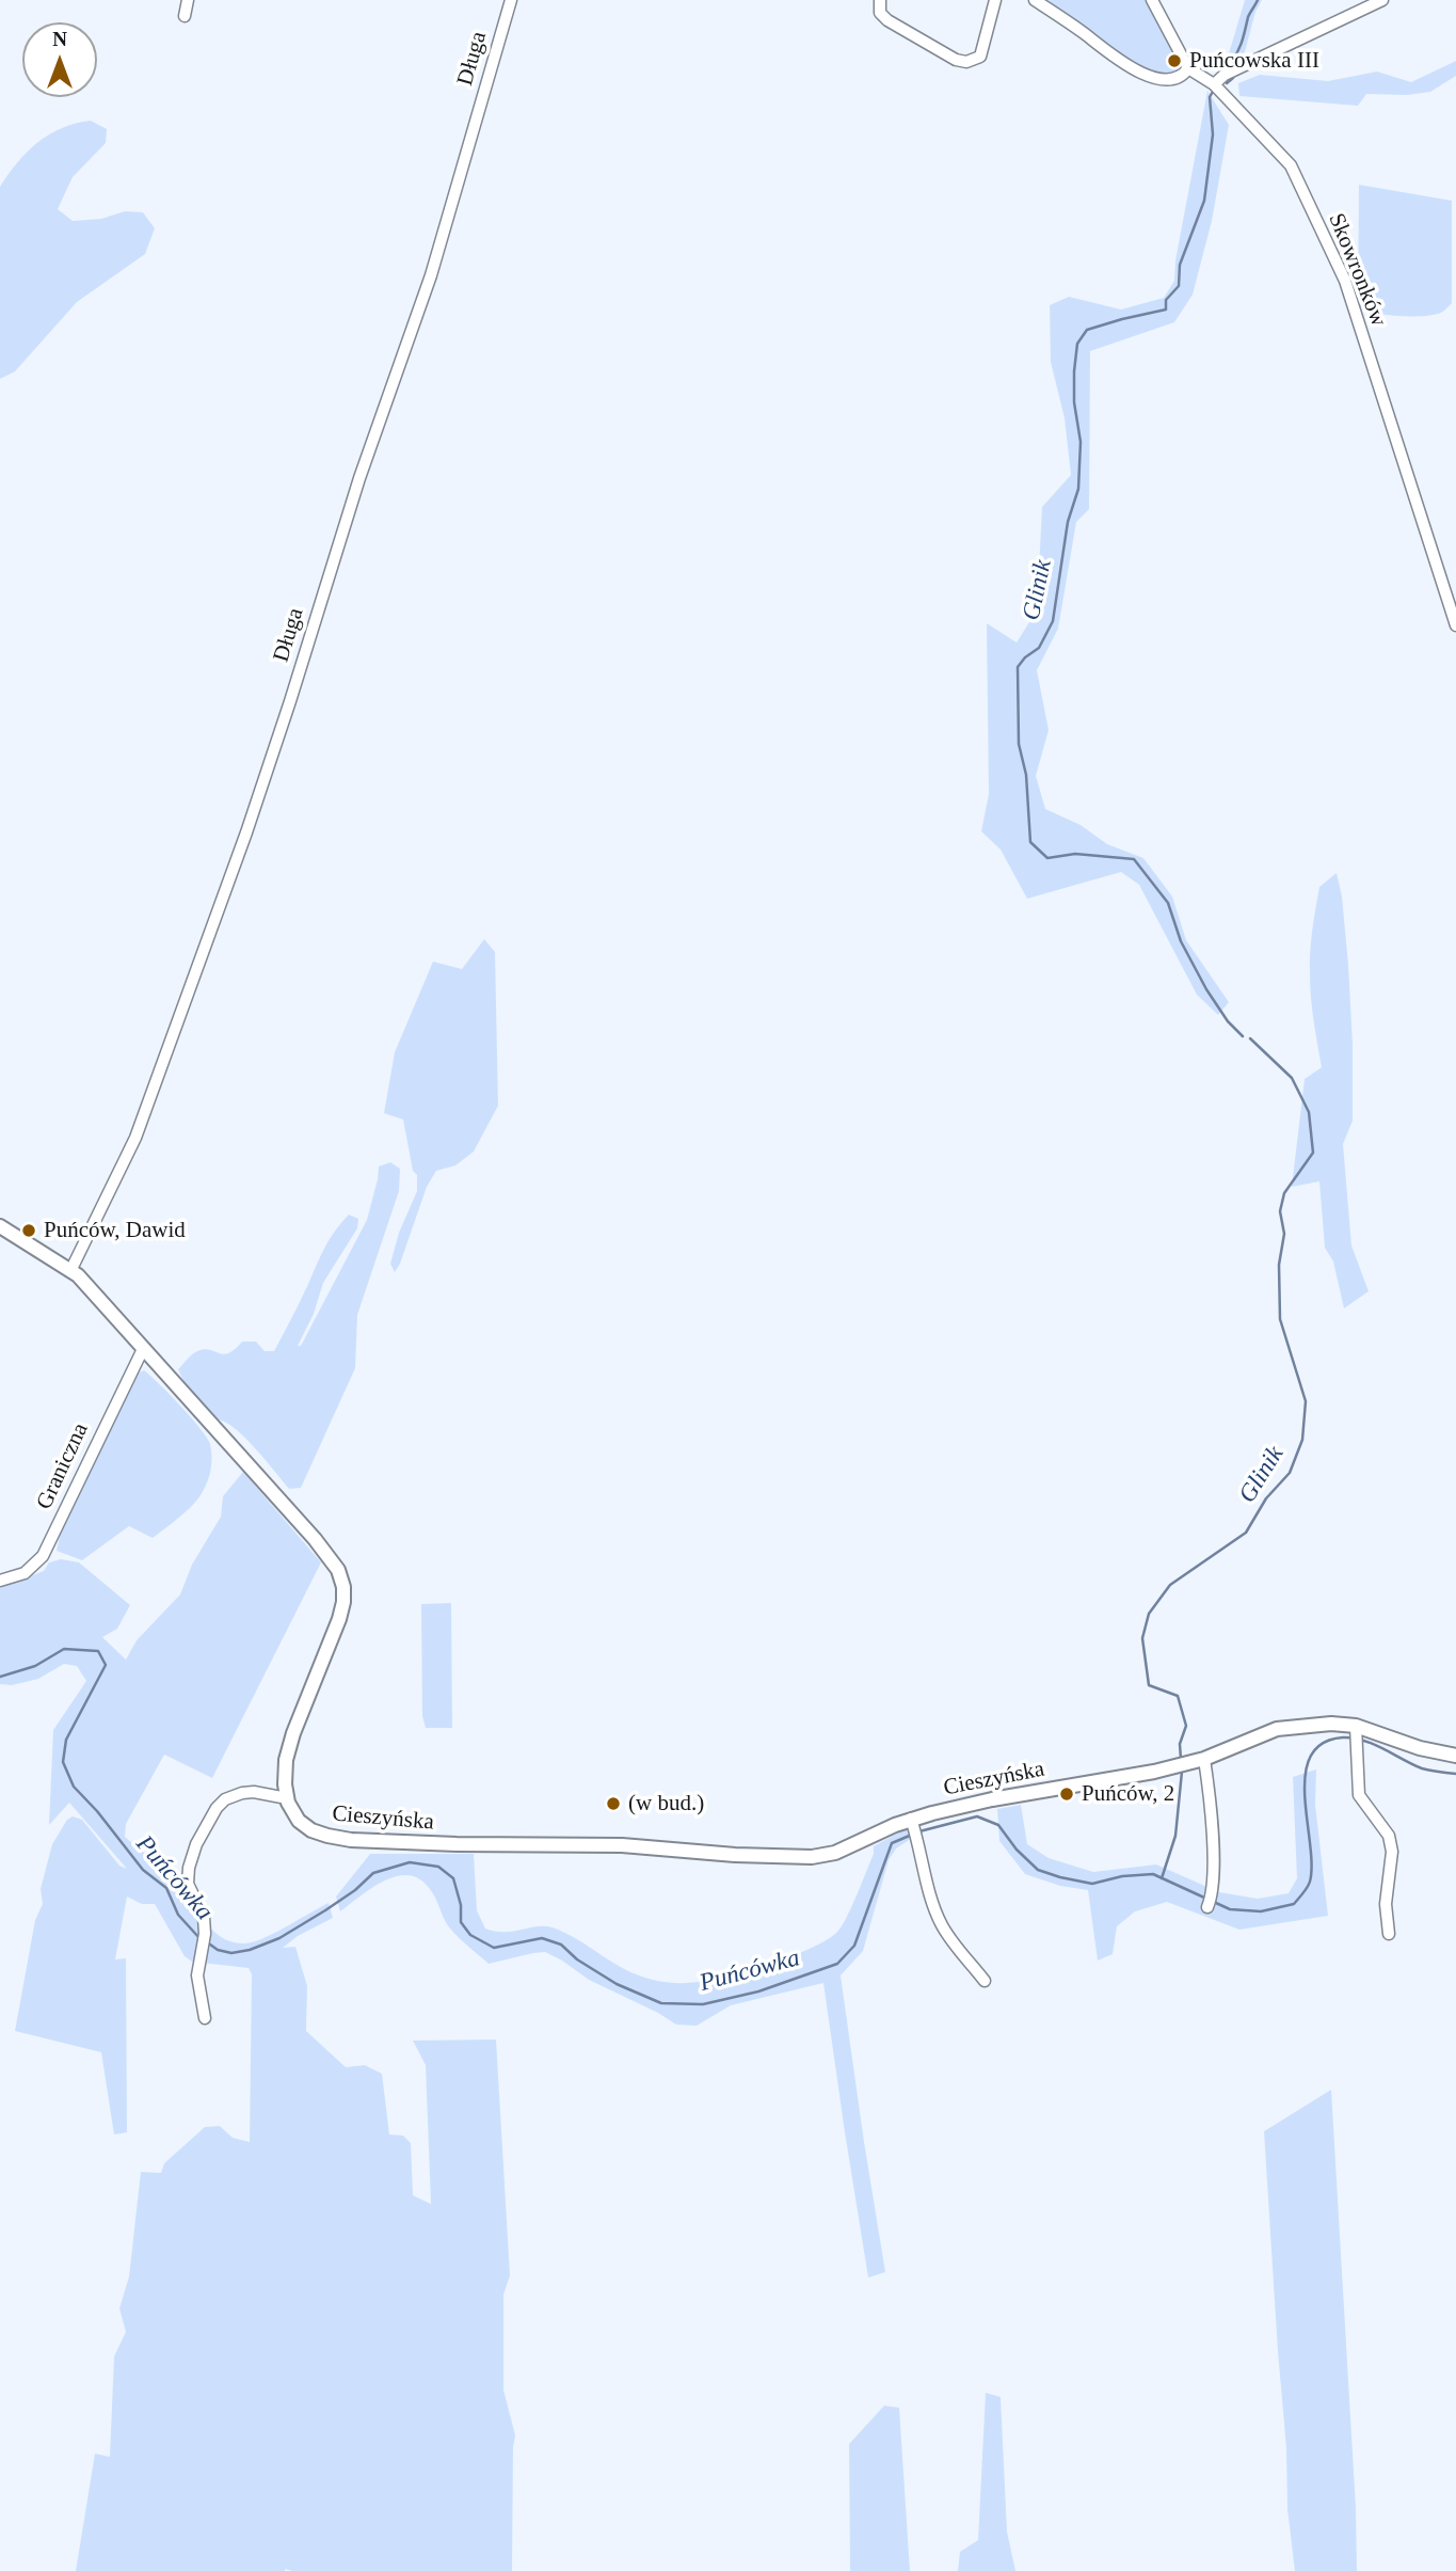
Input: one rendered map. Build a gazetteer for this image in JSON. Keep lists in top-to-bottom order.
{
  "streets": {
    "street": [
      "Długa",
      "Skowronków",
      "Graniczna",
      "Cieszyńska"
    ]
  },
  "water": ["Glinik", "Puńcówka"],
  "places": [
    "Puńcowska III",
    "Puńców, Dawid",
    "Puńców, 2",
    "(w bud.)"
  ],
  "north": "top"
}
